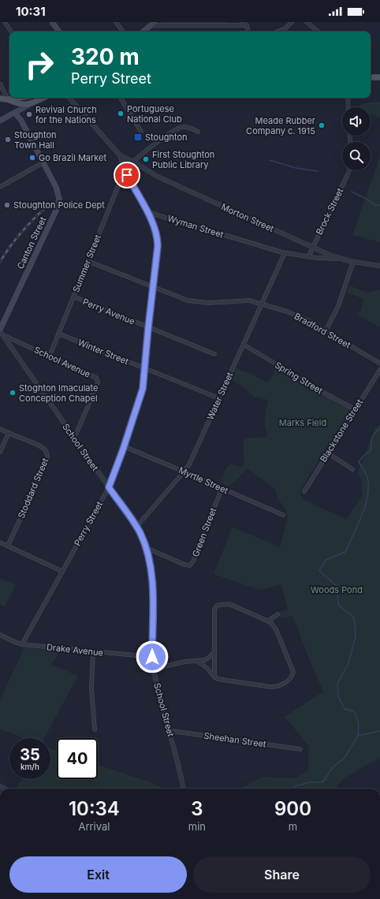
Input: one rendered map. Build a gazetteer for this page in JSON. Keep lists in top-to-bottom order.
{
  "streets": {
    "main road": ["Canton Street"],
    "street": [
      "Brock Street",
      "Morton Street",
      "Wyman Street",
      "Summer Street",
      "Perry Avenue",
      "Bradford Street",
      "Winter Street",
      "School Avenue",
      "Spring Street",
      "Water Street",
      "Blackstone Street",
      "School Street",
      "Myrtle Street",
      "Stoddard Street",
      "Perry Street",
      "Green Street",
      "Drake Avenue",
      "Sheehan Street"
    ]
  },
  "crossings": [
    ["Brock Street", "Morton Street"],
    ["Brock Street", "Wyman Street"],
    ["Morton Street", "Wyman Street"],
    ["Wyman Street", "Water Street"],
    ["Wyman Street", "Perry Street"],
    ["Canton Street", "School Avenue"],
    ["Canton Street", "School Street"],
    ["Summer Street", "Perry Avenue"],
    ["Summer Street", "Bradford Street"],
    ["Summer Street", "Winter Street"],
    ["Summer Street", "School Avenue"],
    ["Perry Avenue", "Perry Street"],
    ["Bradford Street", "Water Street"],
    ["Bradford Street", "Perry Street"],
    ["Winter Street", "Water Street"],
    ["Winter Street", "Perry Street"],
    ["School Avenue", "School Street"],
    ["Spring Street", "Water Street"],
    ["Spring Street", "Blackstone Street"],
    ["Water Street", "School Street"],
    ["Water Street", "Myrtle Street"],
    ["School Street", "Perry Street"],
    ["School Street", "Green Street"],
    ["School Street", "Drake Avenue"],
    ["School Street", "Sheehan Street"],
    ["Myrtle Street", "Perry Street"],
    ["Myrtle Street", "Green Street"],
    ["Perry Street", "Drake Avenue"]
  ],
  "parks": ["Marks Field", "Woods Pond"],
  "places": {
    "other": [
      "Portuguese National Club",
      "Revival Church for the Nations",
      "Meade Rubber Company c. 1915",
      "Stoughton Town Hall",
      "Go Brazil Market",
      "First Stoughton Public Library",
      "Stoughton Police Dept",
      "Stoghton Imaculate Conception Chapel"
    ],
    "transit": ["Stoughton"]
  },
  "page": {
    "status": "10:31",
    "turn": ["320 m", "Perry Street"],
    "speed": "35 km/h",
    "limit": "40",
    "eta": [
      "10:34",
      "Arrival",
      "3",
      "min",
      "900",
      "m"
    ],
    "buttons": ["Exit", "Share"]
  }
}
